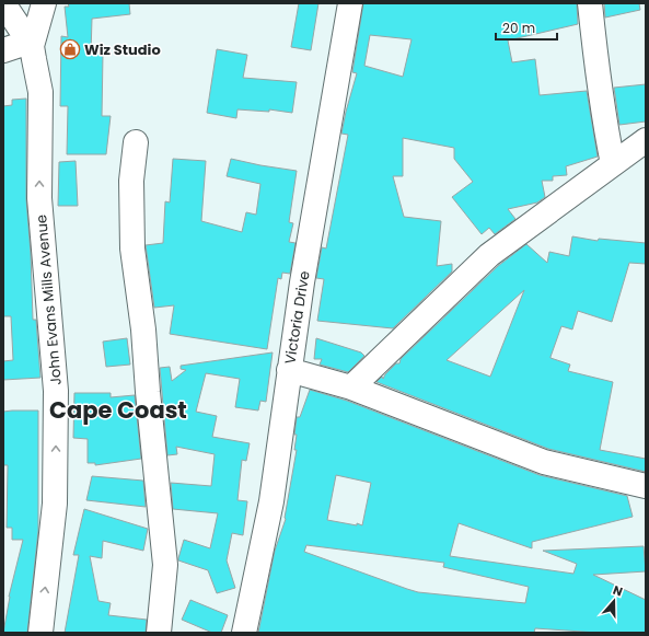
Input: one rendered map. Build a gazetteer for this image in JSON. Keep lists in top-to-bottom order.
{
  "streets": {
    "street": ["John Evans Mills Avenue", "Victoria Drive"]
  },
  "districts": ["Cape Coast"],
  "places": {
    "shop": ["Wiz Studio"]
  },
  "scale_bar": "20 m",
  "north": "top"
}
